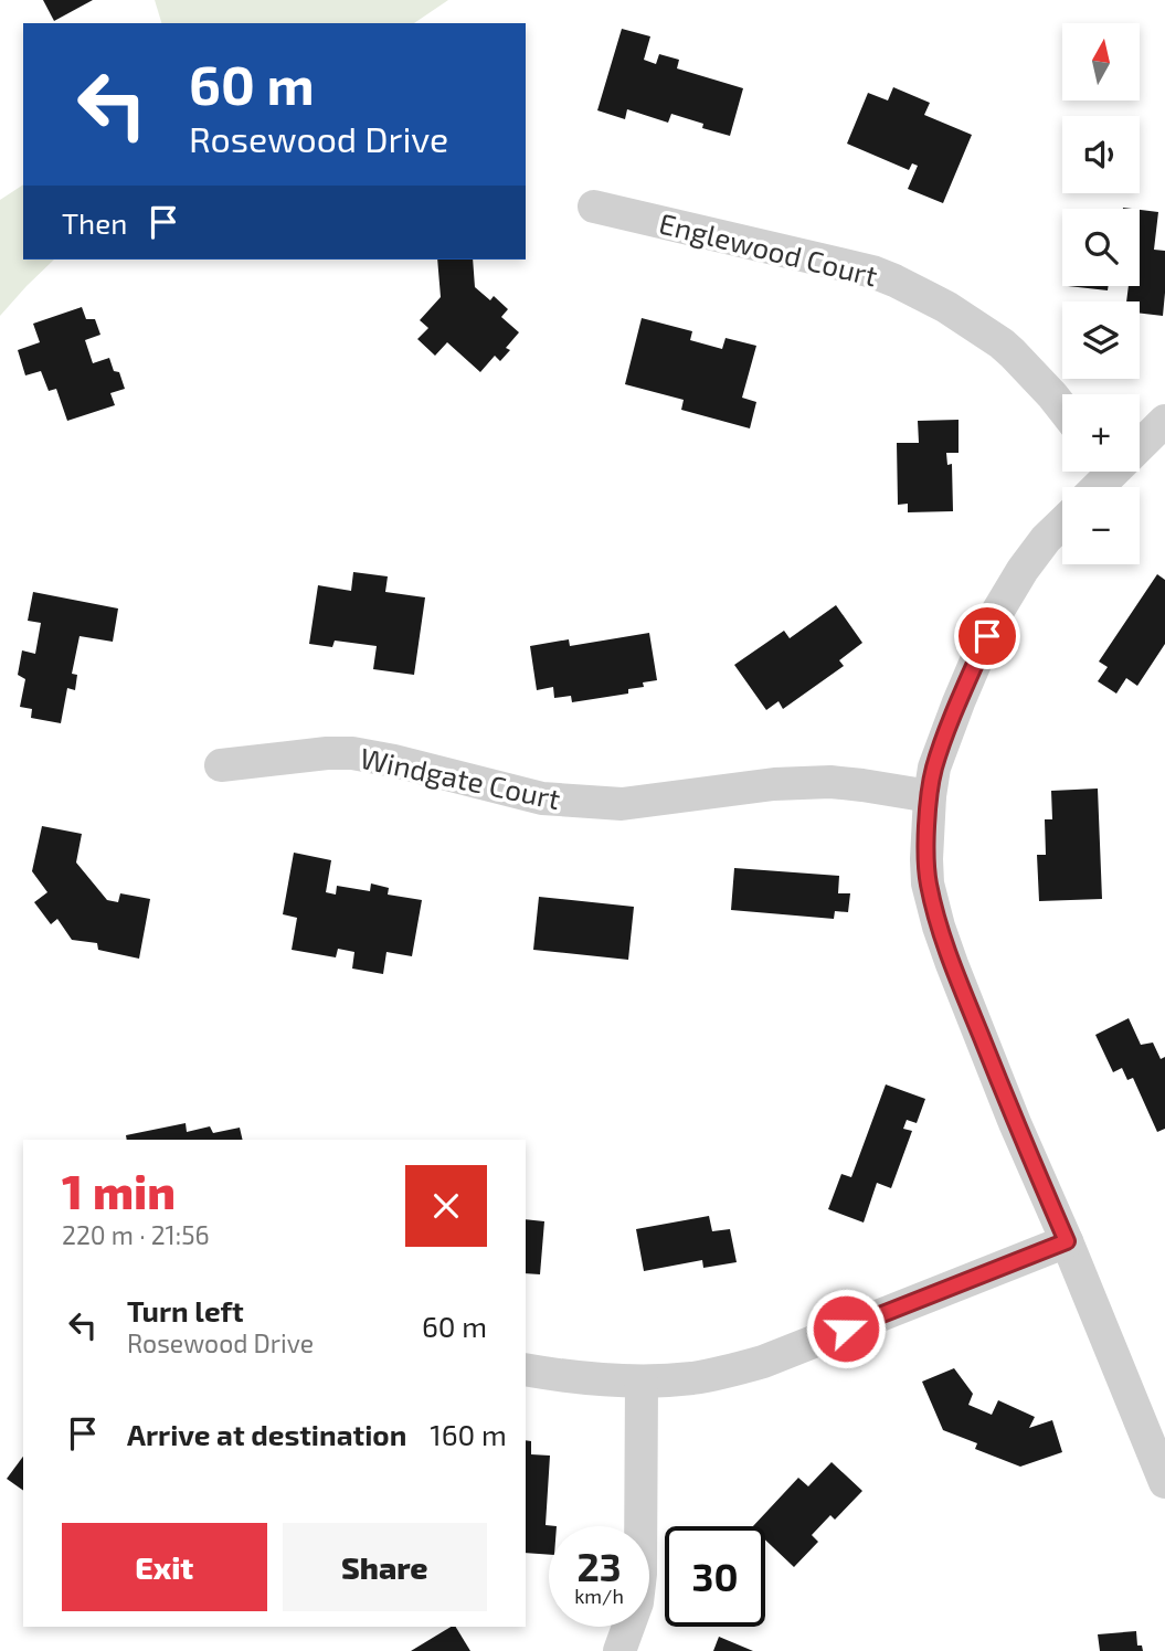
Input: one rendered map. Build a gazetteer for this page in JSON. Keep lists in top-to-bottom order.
{
  "streets": {
    "street": ["Englewood Court", "Windgate Court"]
  },
  "north": "top",
  "page": {
    "map_buttons": ["+", "−"],
    "turn": ["60 m", "Rosewood Drive"],
    "then": "Then",
    "heading": ["1 min", "220 m · 21:56"],
    "list": [
      {
        "name": "Turn left",
        "note": "Rosewood Drive",
        "value": "60 m"
      },
      {
        "name": "Arrive at destination",
        "value": "160 m"
      }
    ],
    "buttons": ["Exit", "Share"],
    "speed": "23 km/h",
    "limit": "30"
  }
}
